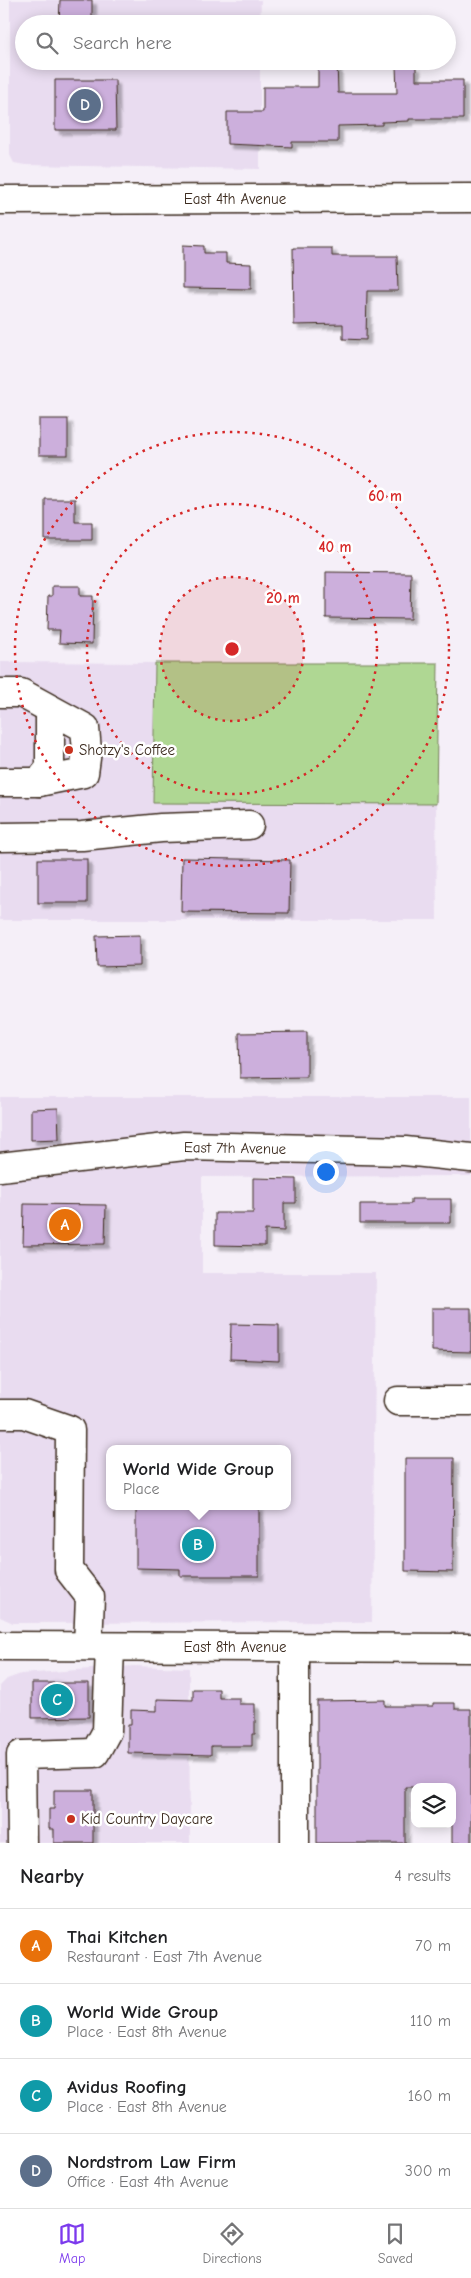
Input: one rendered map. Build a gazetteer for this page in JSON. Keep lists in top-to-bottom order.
{
  "streets": {
    "street": ["East 4th Avenue", "East 7th Avenue", "East 8th Avenue"]
  },
  "places": ["Shotzy's Coffee", "Kid Country Daycare"],
  "page": {
    "search": "Search here",
    "pins": [
      "D",
      "A",
      "B",
      "C"
    ],
    "popup": ["World Wide Group", "Place"],
    "heading": ["Nearby", "4 results"],
    "list": [
      {
        "mark": "A",
        "name": "Thai Kitchen",
        "note": "Restaurant · East 7th Avenue",
        "value": "70 m"
      },
      {
        "mark": "B",
        "name": "World Wide Group",
        "note": "Place · East 8th Avenue",
        "value": "110 m"
      },
      {
        "mark": "C",
        "name": "Avidus Roofing",
        "note": "Place · East 8th Avenue",
        "value": "160 m"
      },
      {
        "mark": "D",
        "name": "Nordstrom Law Firm",
        "note": "Office · East 4th Avenue",
        "value": "300 m"
      }
    ],
    "nav": ["Map", "Directions", "Saved"]
  },
  "rings": ["60 m", "40 m", "20 m"]
}
